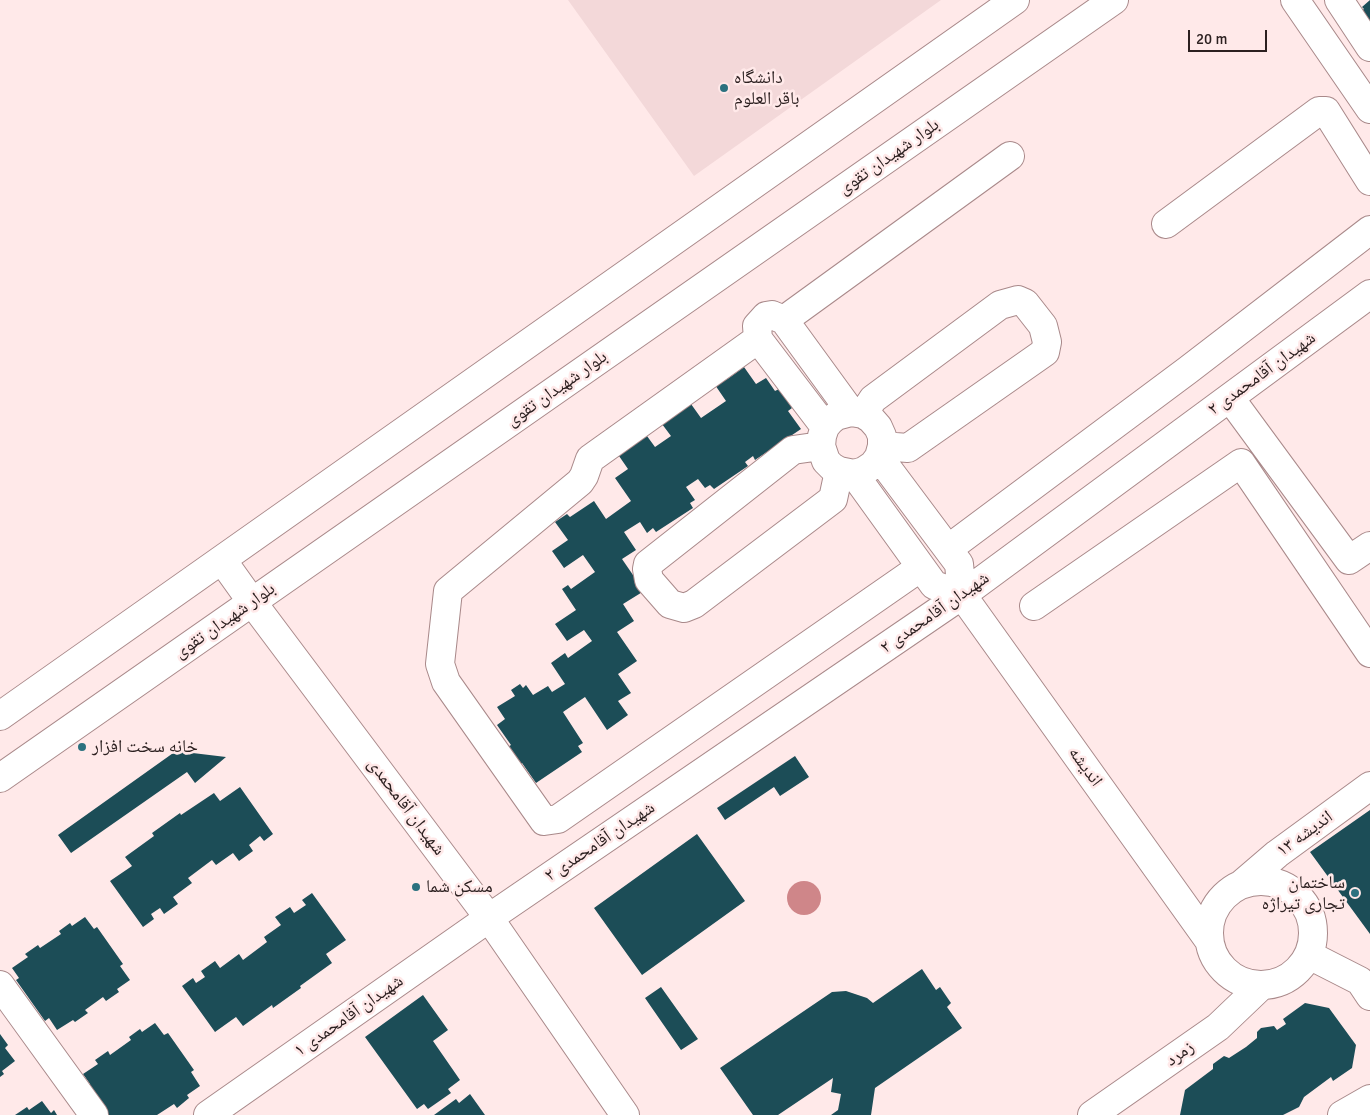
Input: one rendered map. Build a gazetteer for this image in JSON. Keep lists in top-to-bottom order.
{
  "streets": {
    "street": [
      "بلوار شهیدان تقوی",
      "شهیدان آقامحمدی ۲",
      "انديشه",
      "شهیدان آقامحمدی",
      "اندیشه ۱۳",
      "شهیدان آقامحمدی ۱",
      "زمرد"
    ]
  },
  "crossings": [
    ["بلوار شهیدان تقوی", "شهیدان آقامحمدی"],
    ["شهیدان آقامحمدی ۲", "انديشه"],
    ["شهیدان آقامحمدی ۲", "شهیدان آقامحمدی"],
    ["شهیدان آقامحمدی ۲", "شهیدان آقامحمدی ۱"],
    ["انديشه", "اندیشه ۱۳"],
    ["انديشه", "زمرد"],
    ["شهیدان آقامحمدی", "شهیدان آقامحمدی ۱"],
    ["اندیشه ۱۳", "زمرد"]
  ],
  "places": [
    "دانشگاه باقر العلوم",
    "خانه سخت افزار",
    "مسکن شما",
    "ساختمان تجاری تیراژه"
  ],
  "scale_bar": "20 m"
}
